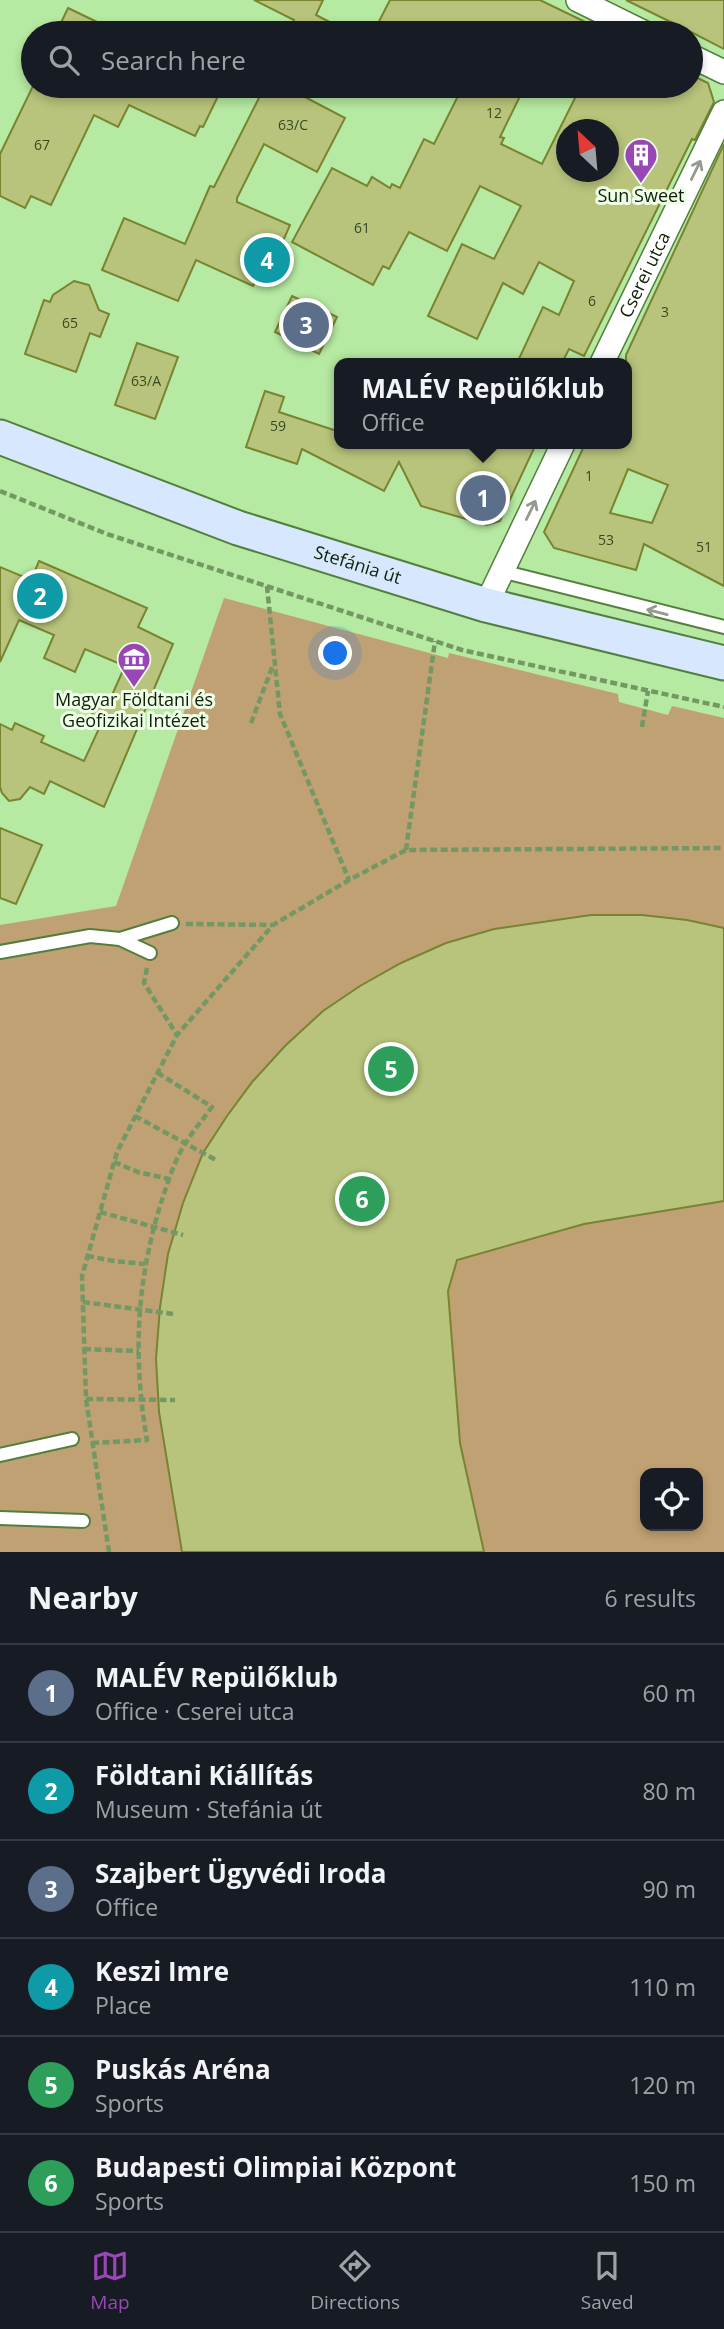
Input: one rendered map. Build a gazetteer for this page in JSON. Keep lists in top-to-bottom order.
{
  "streets": {
    "street": ["Cserei utca", "Stefánia út"]
  },
  "one_way": ["Cserei utca"],
  "places": {
    "building": ["Sun Sweet"],
    "museum": ["Magyar Földtani és Geofizikai Intézet"]
  },
  "house_numbers": [
    "12",
    "63/C",
    "67",
    "61",
    "6",
    "3",
    "65",
    "63/A",
    "59",
    "1",
    "53",
    "51"
  ],
  "north": "top left",
  "page": {
    "search": "Search here",
    "pins": [
      "4",
      "3",
      "1",
      "2",
      "5",
      "6"
    ],
    "popup": ["MALÉV Repülőklub", "Office"],
    "heading": ["Nearby", "6 results"],
    "list": [
      {
        "mark": "1",
        "name": "MALÉV Repülőklub",
        "note": "Office · Cserei utca",
        "value": "60 m"
      },
      {
        "mark": "2",
        "name": "Földtani Kiállítás",
        "note": "Museum · Stefánia út",
        "value": "80 m"
      },
      {
        "mark": "3",
        "name": "Szajbert Ügyvédi Iroda",
        "note": "Office",
        "value": "90 m"
      },
      {
        "mark": "4",
        "name": "Keszi Imre",
        "note": "Place",
        "value": "110 m"
      },
      {
        "mark": "5",
        "name": "Puskás Aréna",
        "note": "Sports",
        "value": "120 m"
      },
      {
        "mark": "6",
        "name": "Budapesti Olimpiai Központ",
        "note": "Sports",
        "value": "150 m"
      }
    ],
    "nav": ["Map", "Directions", "Saved"]
  }
}
